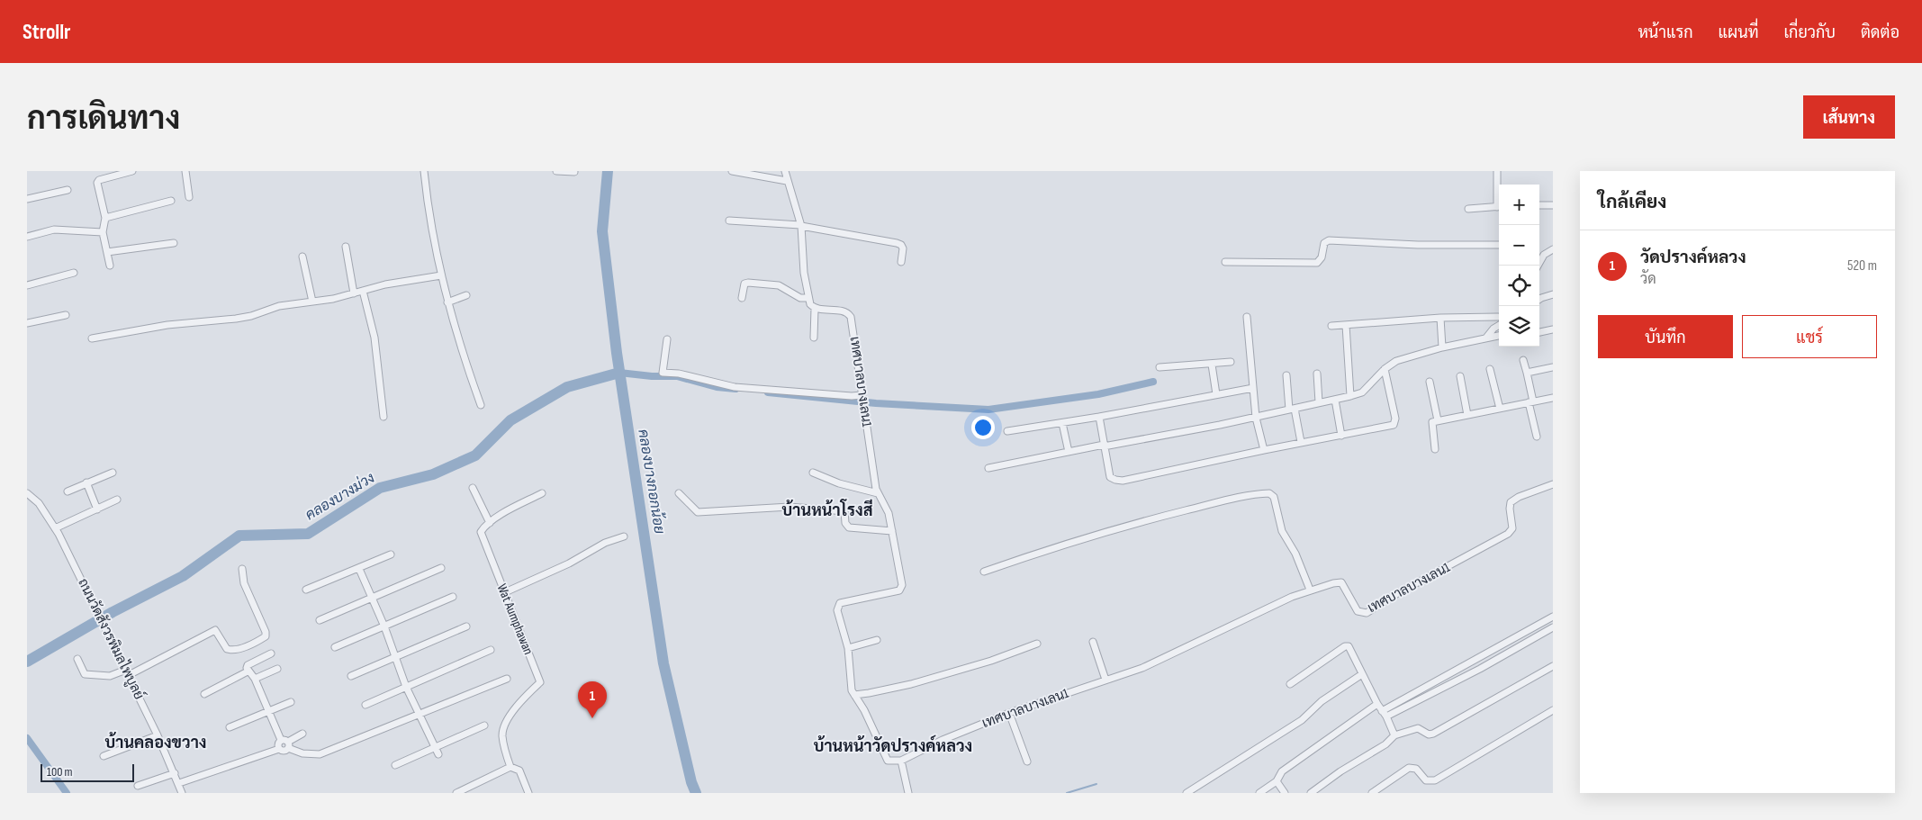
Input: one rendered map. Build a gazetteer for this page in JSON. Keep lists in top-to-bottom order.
{
  "streets": {
    "street": ["เทศบาลบางเลน1", "Wat Aumphawan", "ถนนวัดสังวรพิมลไพบูลย์"]
  },
  "districts": ["บ้านหน้าโรงสี", "บ้านคลองขวาง", "บ้านหน้าวัดปรางค์หลวง"],
  "water": ["คลองบางกอกน้อย", "คลองบางม่วง"],
  "scale_bar": "100 m",
  "page": {
    "header": "Strollr",
    "nav": [
      "หน้าแรก",
      "แผนที่",
      "เกี่ยวกับ",
      "ติดต่อ"
    ],
    "title": "การเดินทาง",
    "buttons": [
      "เส้นทาง",
      ["บันทึก", "แชร์"]
    ],
    "heading": "ใกล้เคียง",
    "map_buttons": ["+", "−"],
    "list": [
      {
        "mark": "1",
        "name": "วัดปรางค์หลวง",
        "note": "วัด",
        "value": "520 m"
      }
    ],
    "pins": "1",
    "scale": "100 m"
  }
}
